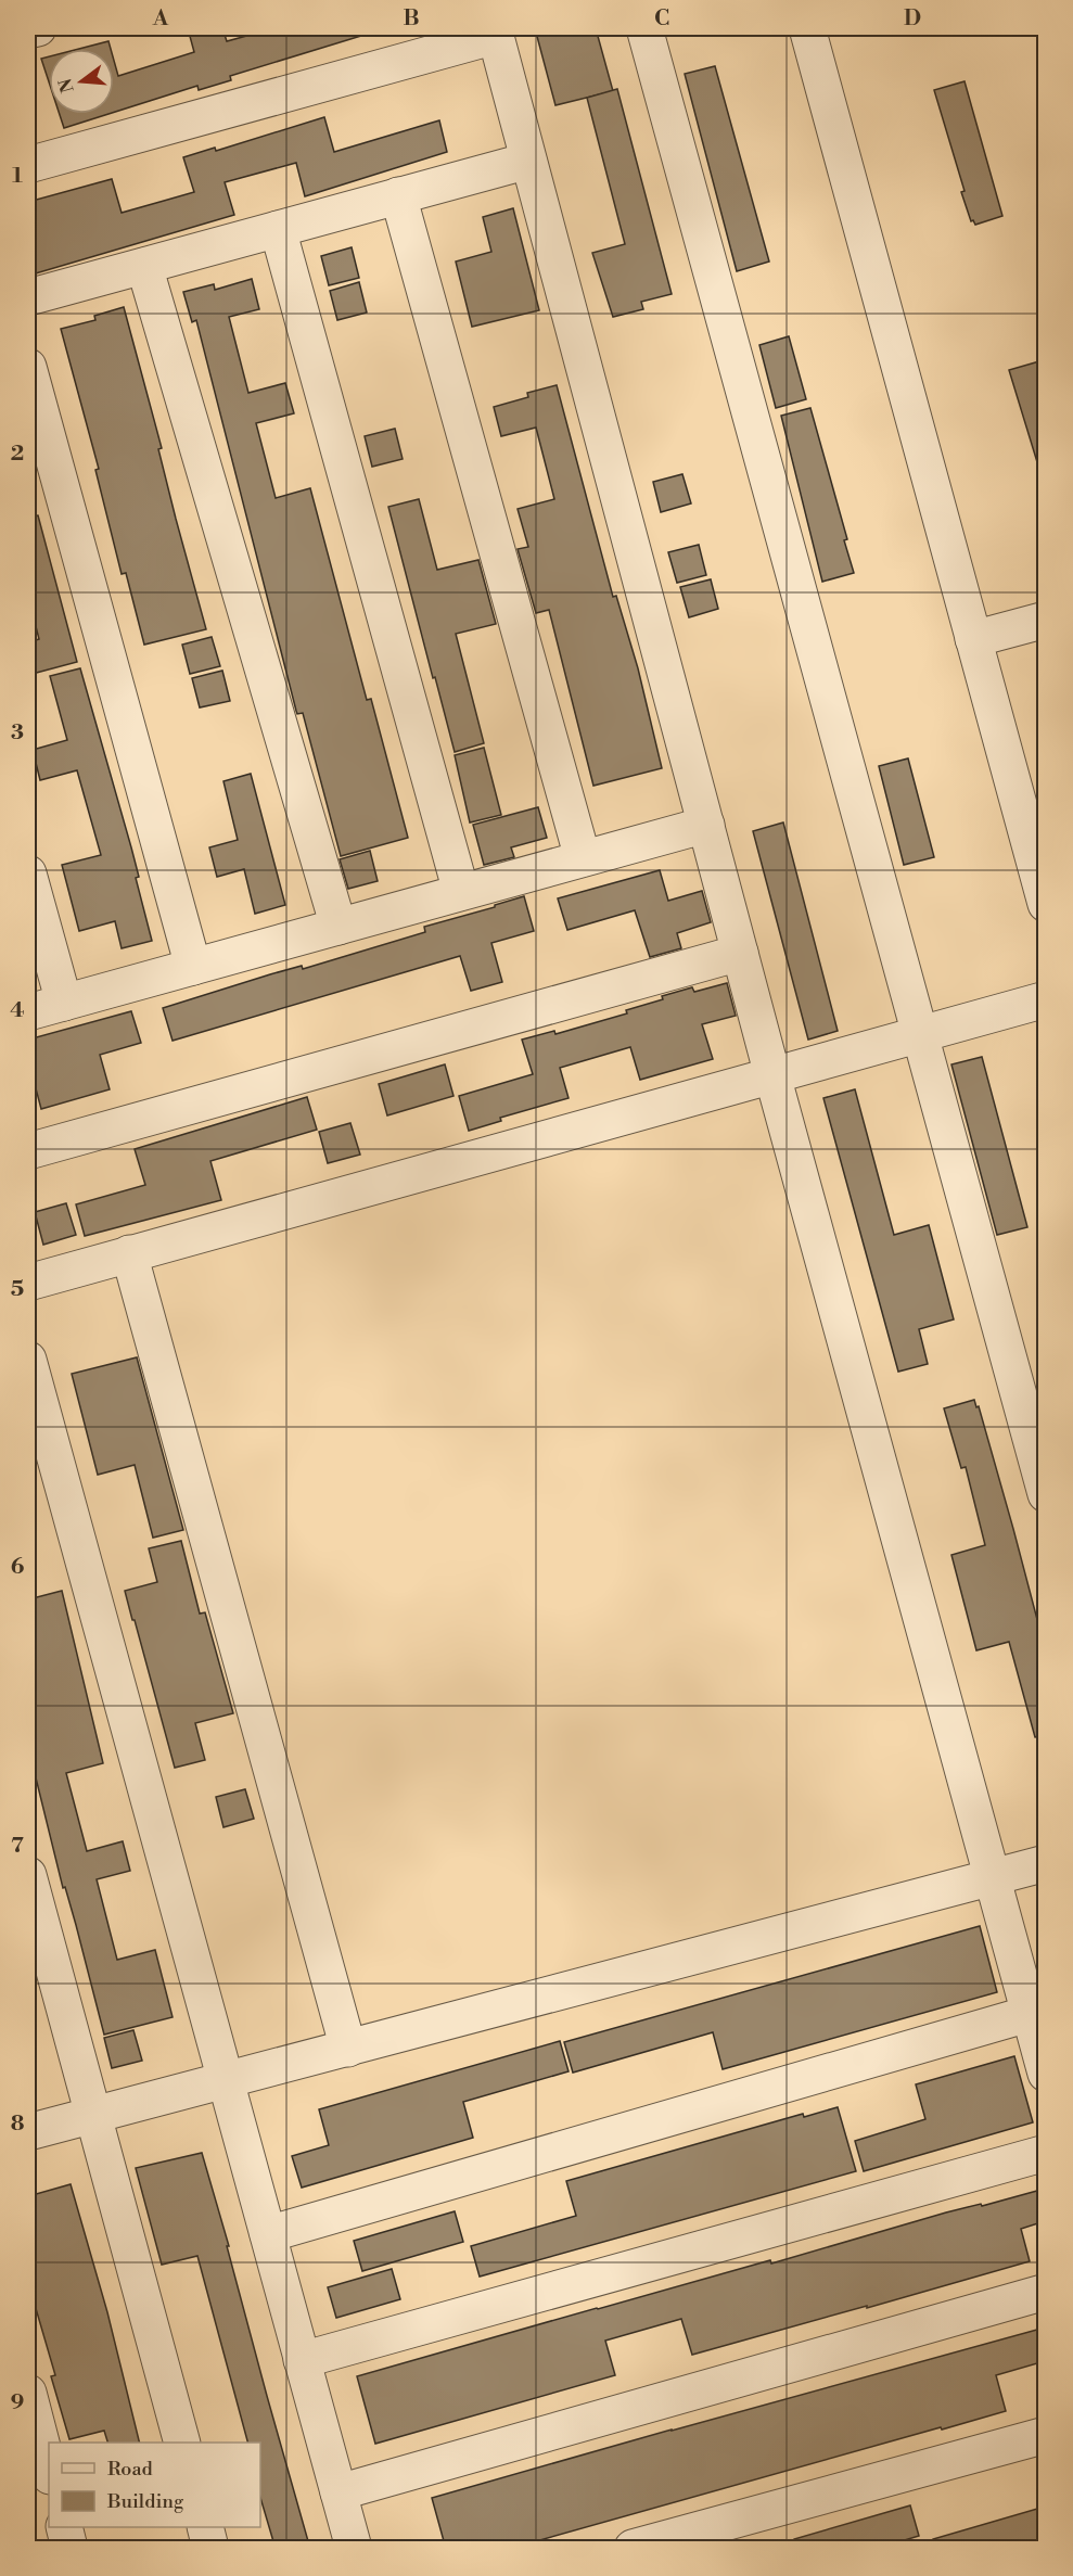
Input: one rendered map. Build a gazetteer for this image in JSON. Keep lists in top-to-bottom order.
{
  "legend": ["Road", "Building"],
  "north": "left",
  "grid": {
    "columns": [
      "A",
      "B",
      "C",
      "D"
    ],
    "rows": [
      "1",
      "2",
      "3",
      "4",
      "5",
      "6",
      "7",
      "8",
      "9"
    ]
  }
}
